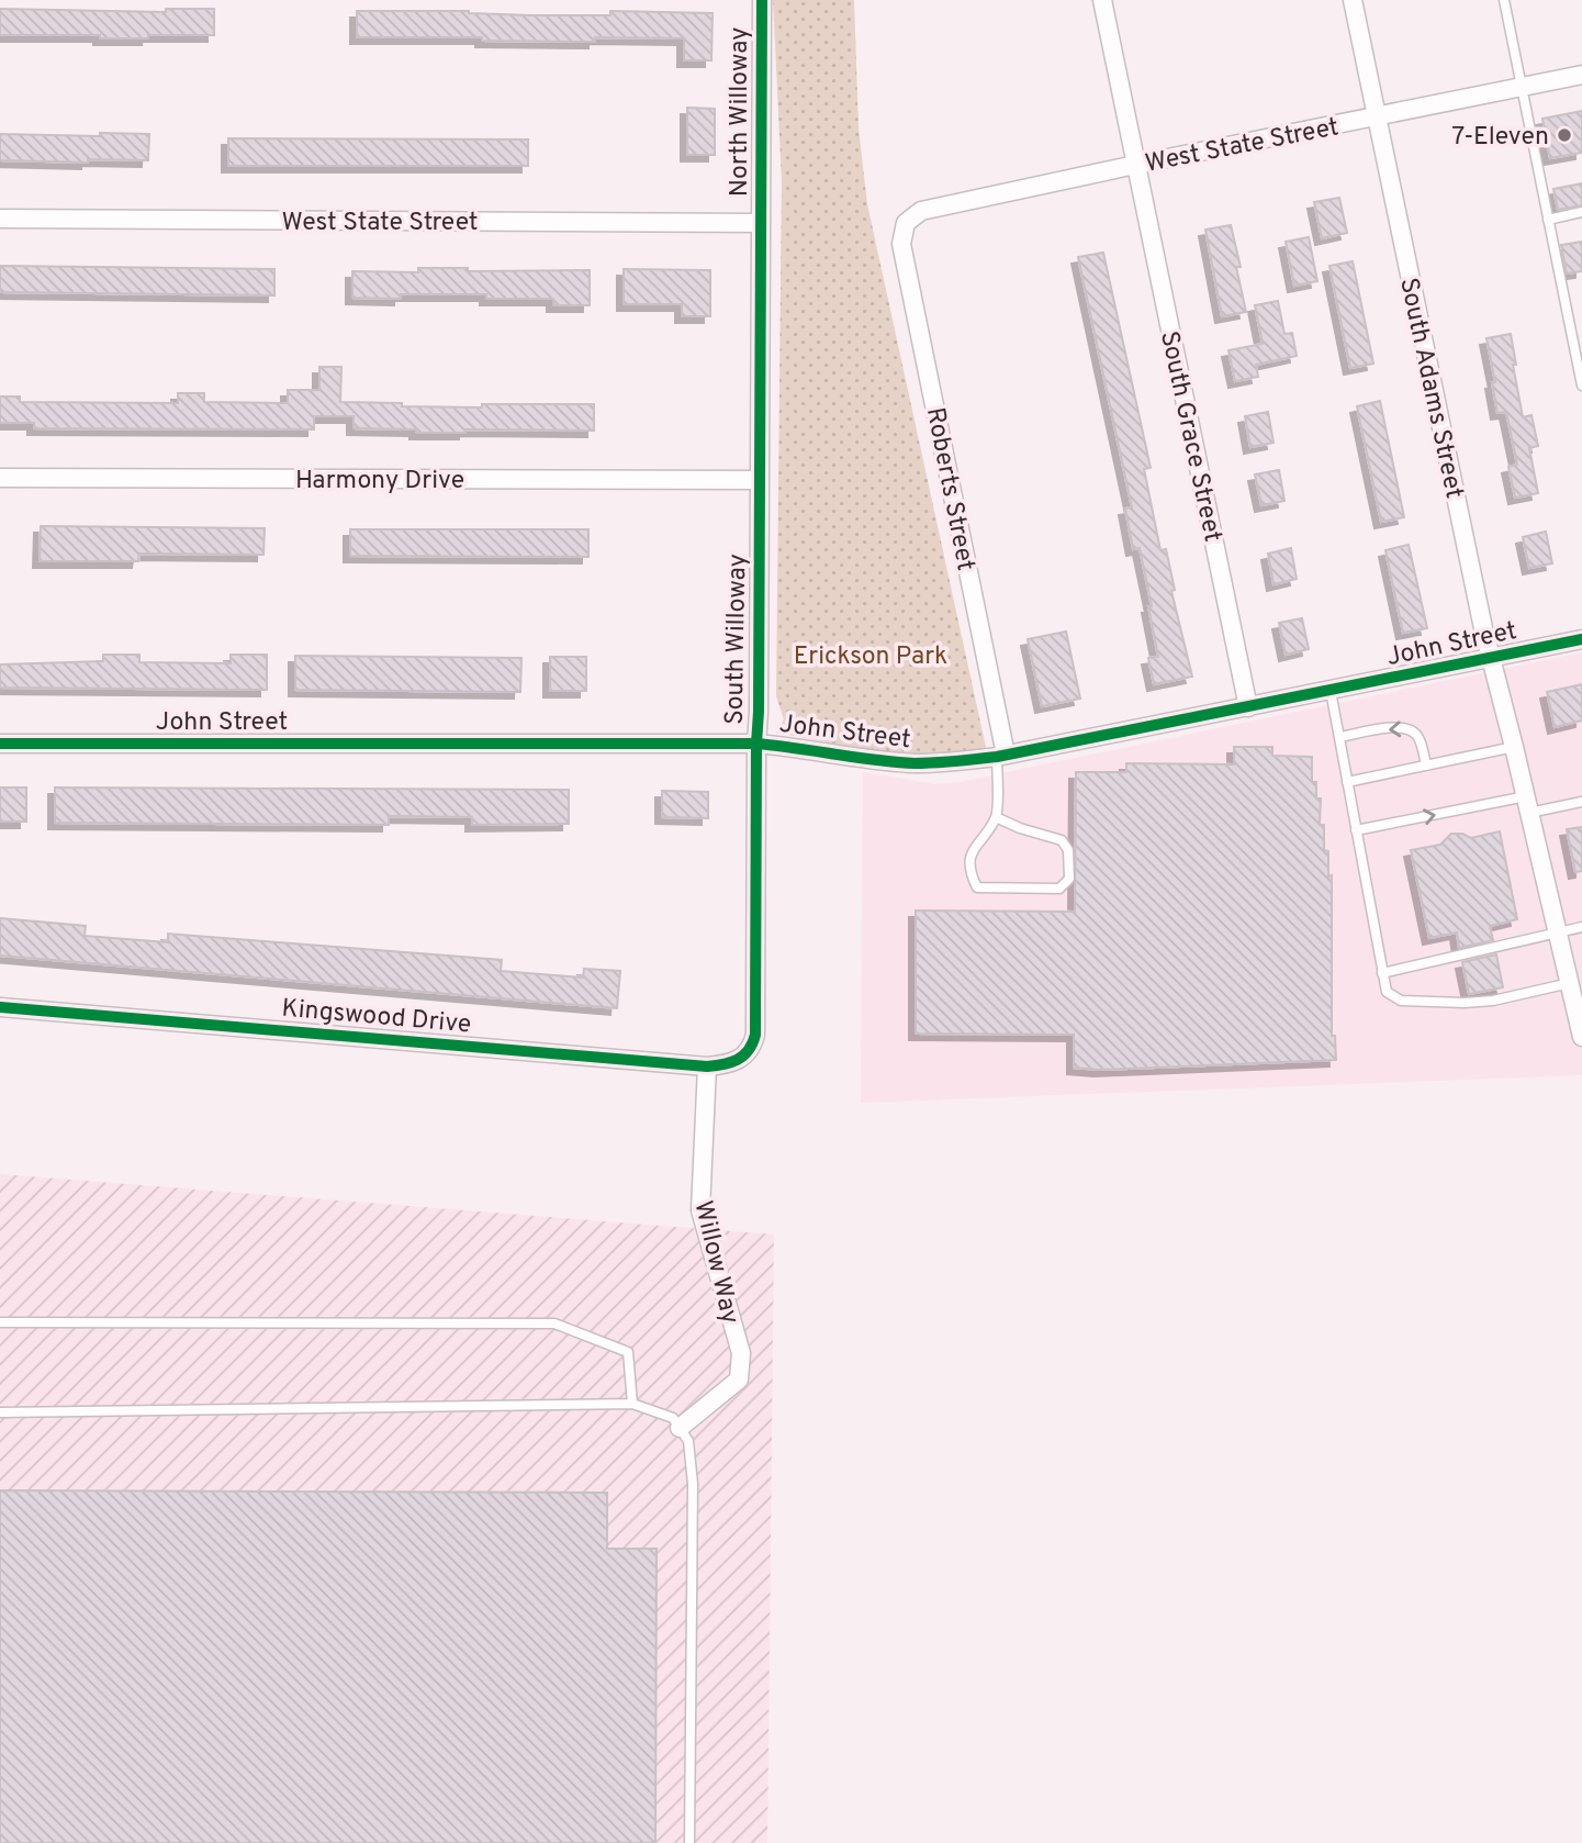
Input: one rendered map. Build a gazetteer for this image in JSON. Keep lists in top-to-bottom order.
{
  "streets": {
    "street": [
      "North Willoway",
      "West State Street",
      "South Adams Street",
      "South Grace Street",
      "Harmony Drive",
      "Roberts Street",
      "South Willoway",
      "John Street",
      "Kingswood Drive",
      "Willow Way"
    ]
  },
  "crossings": [
    ["North Willoway", "West State Street"],
    ["North Willoway", "South Willoway"],
    ["West State Street", "South Adams Street"],
    ["West State Street", "South Grace Street"],
    ["West State Street", "Roberts Street"],
    ["West State Street", "South Willoway"],
    ["South Adams Street", "John Street"],
    ["South Grace Street", "John Street"],
    ["Harmony Drive", "South Willoway"],
    ["Roberts Street", "John Street"],
    ["South Willoway", "John Street"],
    ["South Willoway", "Kingswood Drive"],
    ["Kingswood Drive", "Willow Way"]
  ],
  "parks": ["Erickson Park"],
  "places": ["7-Eleven"]
}
